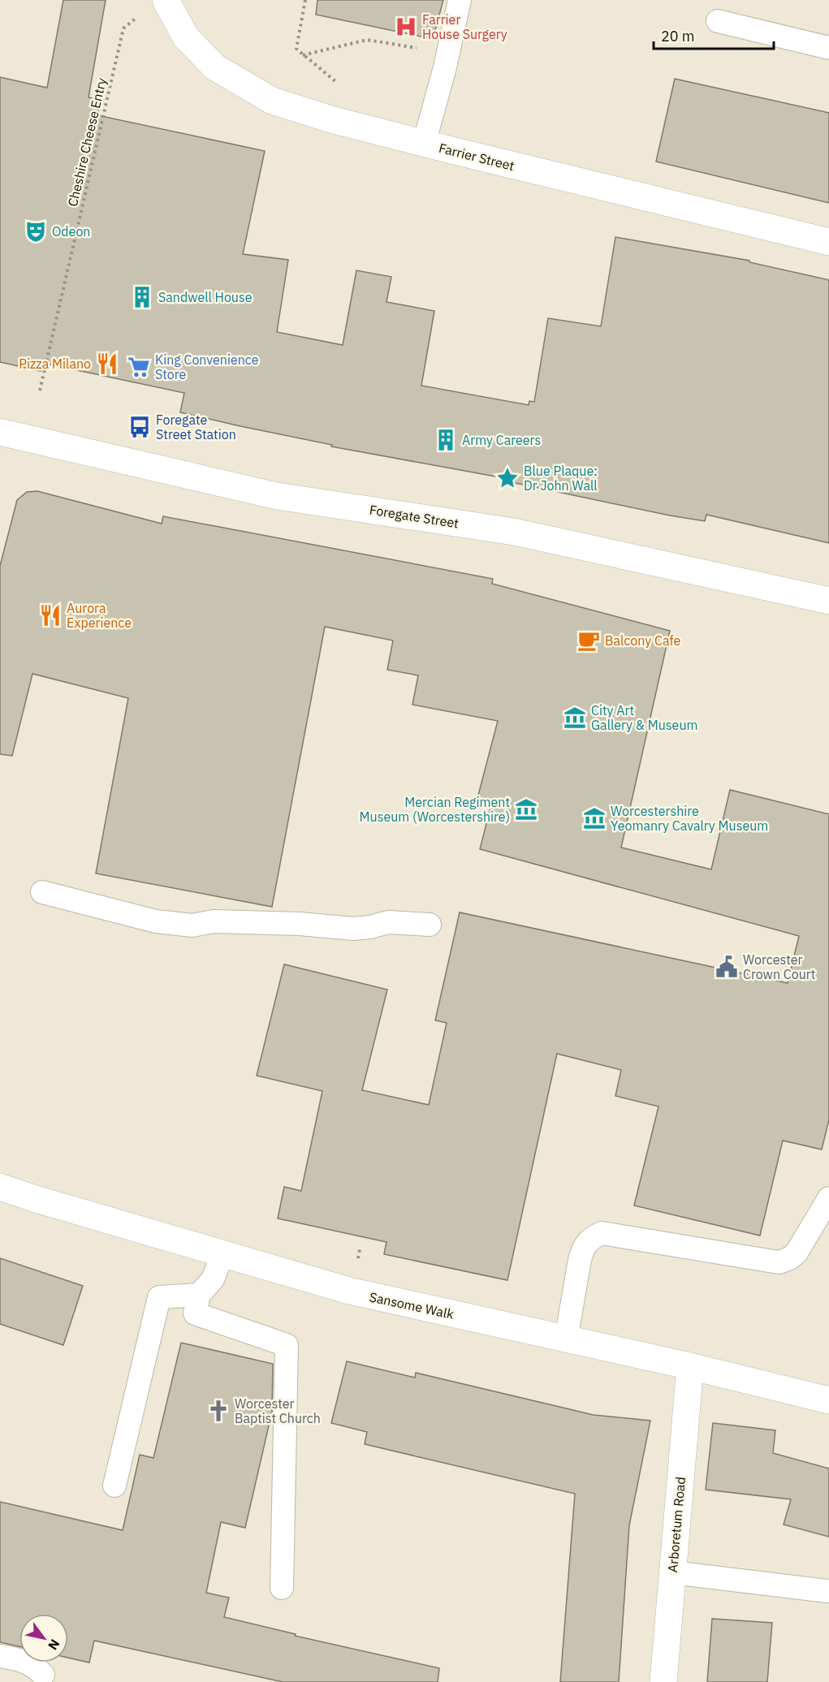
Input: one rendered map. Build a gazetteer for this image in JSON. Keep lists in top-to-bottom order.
{
  "streets": {
    "main road": [
      "Farrier Street",
      "Foregate Street",
      "Sansome Walk",
      "Arboretum Road"
    ],
    "path": ["Cheshire Cheese Entry"]
  },
  "crossings": [
    ["Cheshire Cheese Entry", "Farrier Street"],
    ["Sansome Walk", "Arboretum Road"]
  ],
  "places": {
    "hospital": ["Farrier House Surgery"],
    "theatre": ["Odeon"],
    "building": ["Sandwell House", "Army Careers"],
    "restaurant": ["Pizza Milano", "Aurora Experience"],
    "supermarket": ["King Convenience Store"],
    "bus stop": ["Foregate Street Station"],
    "place": ["Blue Plaque: Dr John Wall"],
    "cafe": ["Balcony Cafe"],
    "museum": ["City Art Gallery & Museum", "Mercian Regiment Museum (Worcestershire)", "Worcestershire Yeomanry Cavalry Museum"],
    "public building": ["Worcester Crown Court"],
    "church": ["Worcester Baptist Church"]
  },
  "scale_bar": "20 m",
  "north": "bottom right"
}
